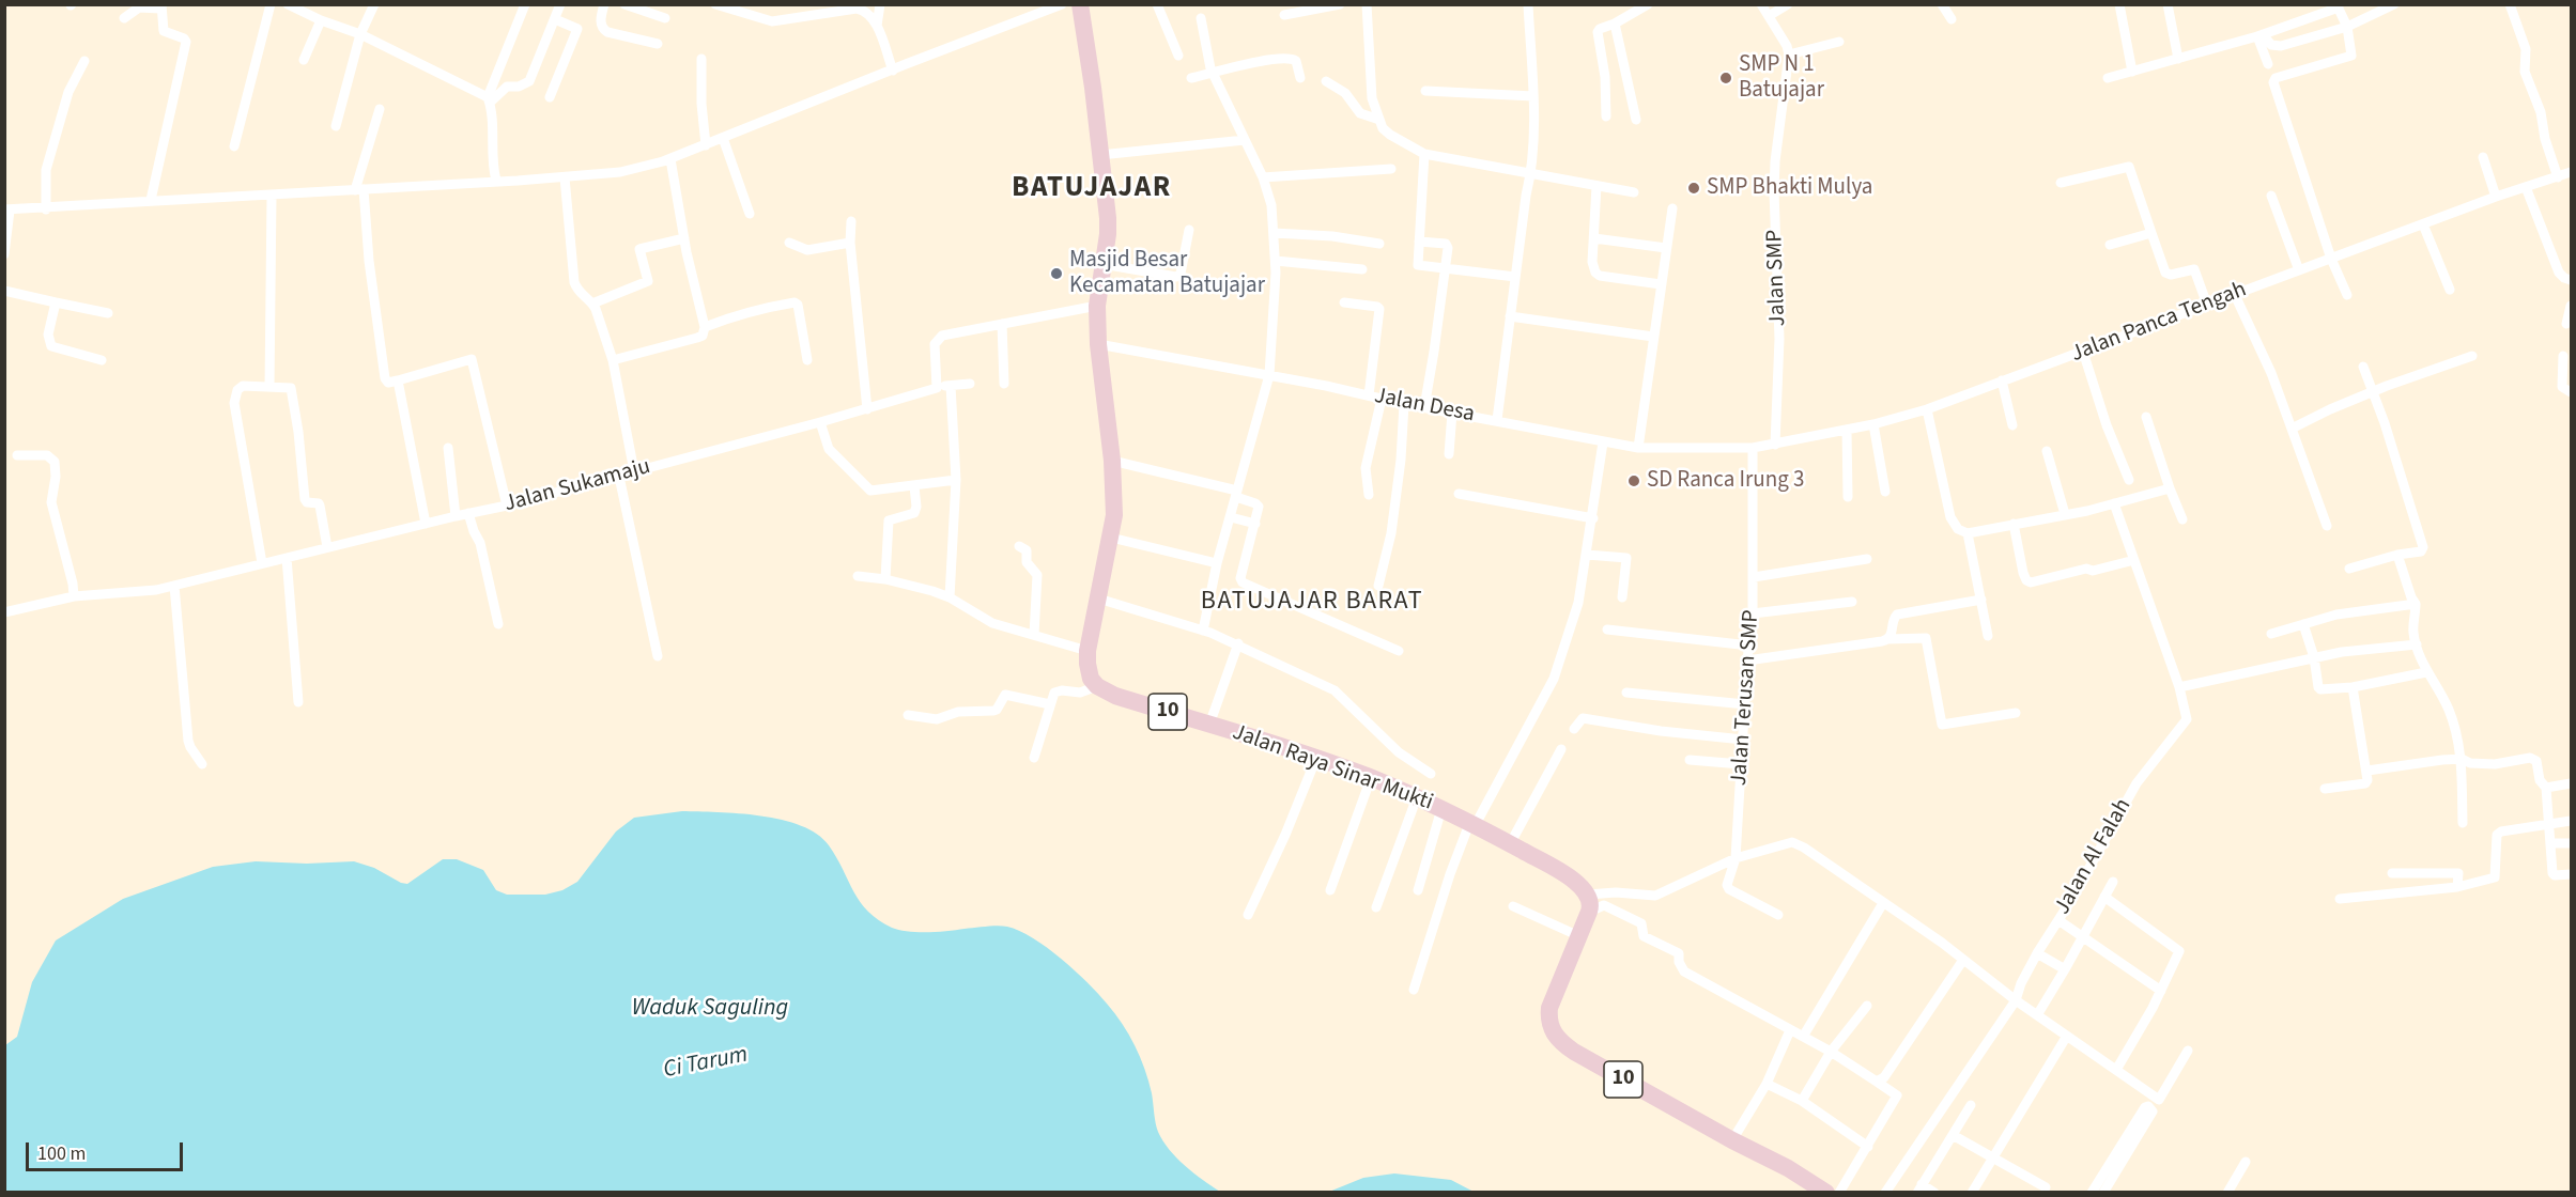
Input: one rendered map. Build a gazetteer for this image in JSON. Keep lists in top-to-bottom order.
{
  "streets": {
    "highway": ["10", "Jalan Raya Sinar Mukti"],
    "street": [
      "Jalan SMP",
      "Jalan Panca Tengah",
      "Jalan Desa",
      "Jalan Sukamaju",
      "Jalan Terusan SMP",
      "Jalan Al Falah"
    ]
  },
  "crossings": [
    ["Jalan SMP", "Jalan Panca Tengah"],
    ["Jalan Panca Tengah", "Jalan Desa"],
    ["Jalan Panca Tengah", "Jalan Terusan SMP"],
    ["Jalan Desa", "Jalan Terusan SMP"],
    ["10", "Jalan Raya Sinar Mukti"]
  ],
  "districts": ["BATUJAJAR", "BATUJAJAR BARAT"],
  "water": ["Waduk Saguling", "Ci Tarum"],
  "places": [
    "SMP N 1 Batujajar",
    "SMP Bhakti Mulya",
    "Masjid Besar Kecamatan Batujajar",
    "SD Ranca Irung 3"
  ],
  "scale_bar": "100 m"
}
